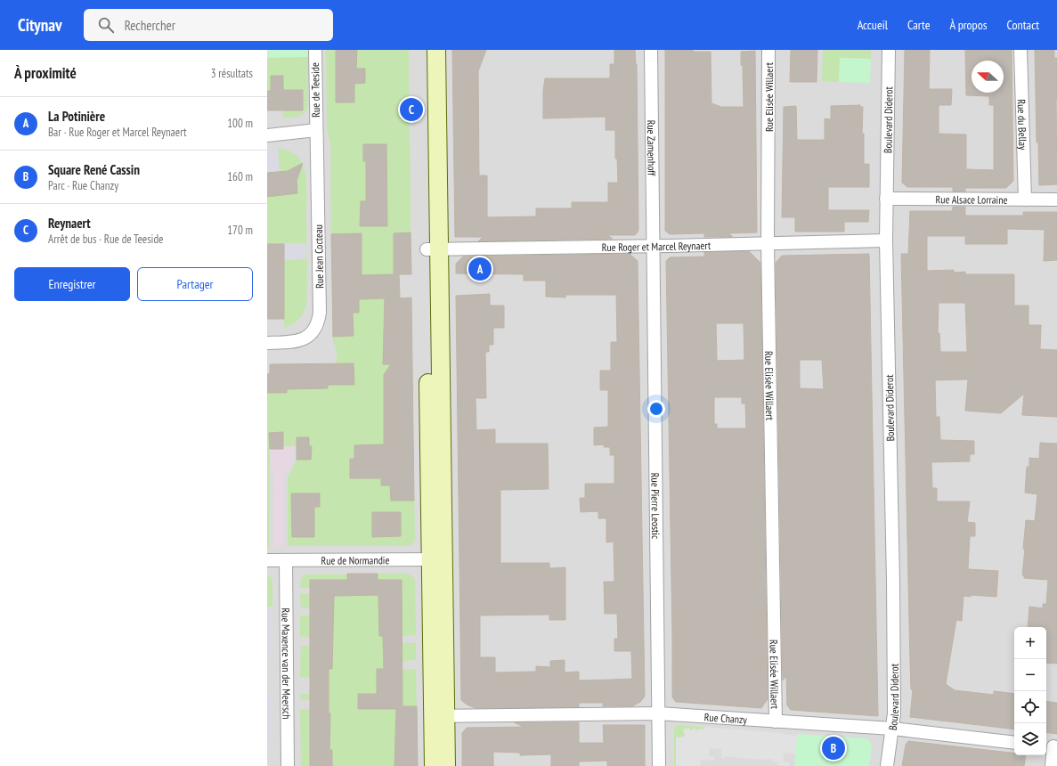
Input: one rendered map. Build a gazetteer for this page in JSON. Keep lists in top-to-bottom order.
{
  "streets": {
    "street": [
      "Rue de Teeside",
      "Rue Elisée Willaert",
      "Boulevard Diderot",
      "Rue du Bellay",
      "Rue Zamenhoff",
      "Rue Alsace Lorraine",
      "Rue Roger et Marcel Reynaert",
      "Rue Jean Cocteau",
      "Rue Pierre Leostic",
      "Rue de Normandie",
      "Rue Maxence van der Meersch",
      "Rue Chanzy"
    ]
  },
  "crossings": [
    ["Rue de Teeside", "Rue Jean Cocteau"],
    ["Rue Elisée Willaert", "Rue Roger et Marcel Reynaert"],
    ["Rue Elisée Willaert", "Rue Chanzy"],
    ["Boulevard Diderot", "Rue Alsace Lorraine"],
    ["Boulevard Diderot", "Rue Roger et Marcel Reynaert"],
    ["Boulevard Diderot", "Rue Chanzy"],
    ["Rue du Bellay", "Rue Alsace Lorraine"],
    ["Rue Zamenhoff", "Rue Roger et Marcel Reynaert"],
    ["Rue Zamenhoff", "Rue Pierre Leostic"],
    ["Rue Roger et Marcel Reynaert", "Rue Pierre Leostic"],
    ["Rue Pierre Leostic", "Rue Chanzy"],
    ["Rue de Normandie", "Rue Maxence van der Meersch"]
  ],
  "north": "left",
  "page": {
    "header": "Citynav",
    "search": "Rechercher",
    "nav": [
      "Accueil",
      "Carte",
      "À propos",
      "Contact"
    ],
    "heading": ["À proximité", "3 résultats"],
    "list": [
      {
        "mark": "A",
        "name": "La Potinière",
        "note": "Bar · Rue Roger et Marcel Reynaert",
        "value": "100 m"
      },
      {
        "mark": "B",
        "name": "Square René Cassin",
        "note": "Parc · Rue Chanzy",
        "value": "160 m"
      },
      {
        "mark": "C",
        "name": "Reynaert",
        "note": "Arrêt de bus · Rue de Teeside",
        "value": "170 m"
      }
    ],
    "pins": ["C", "A", "B"],
    "buttons": ["Enregistrer", "Partager"],
    "map_buttons": ["+", "−"]
  }
}
